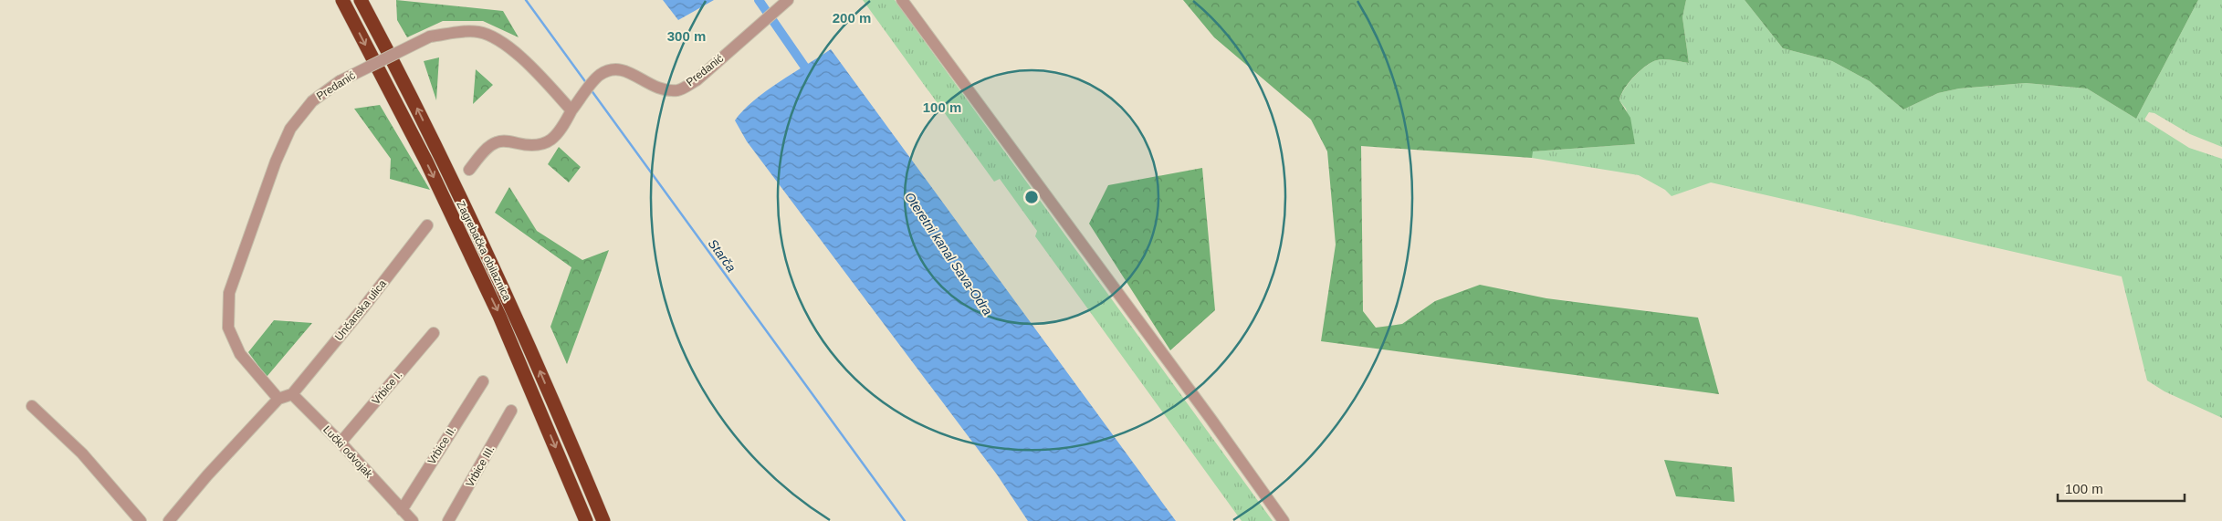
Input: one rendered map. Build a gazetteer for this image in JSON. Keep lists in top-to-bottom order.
{
  "streets": {
    "highway": ["Zagrebačka obilaznica"],
    "street": [
      "Predanić",
      "Unčanska ulica",
      "Vrbice I.",
      "Vrbice II.",
      "Lučki odvojak",
      "Vrbice III."
    ]
  },
  "crossings": [
    ["Unčanska ulica", "Lučki odvojak"],
    ["Vrbice I.", "Lučki odvojak"],
    ["Vrbice II.", "Lučki odvojak"]
  ],
  "water": ["Oteretni kanal Sava-Odra", "Starča"],
  "scale_bar": "100 m",
  "rings": ["200 m", "300 m", "100 m"]
}
